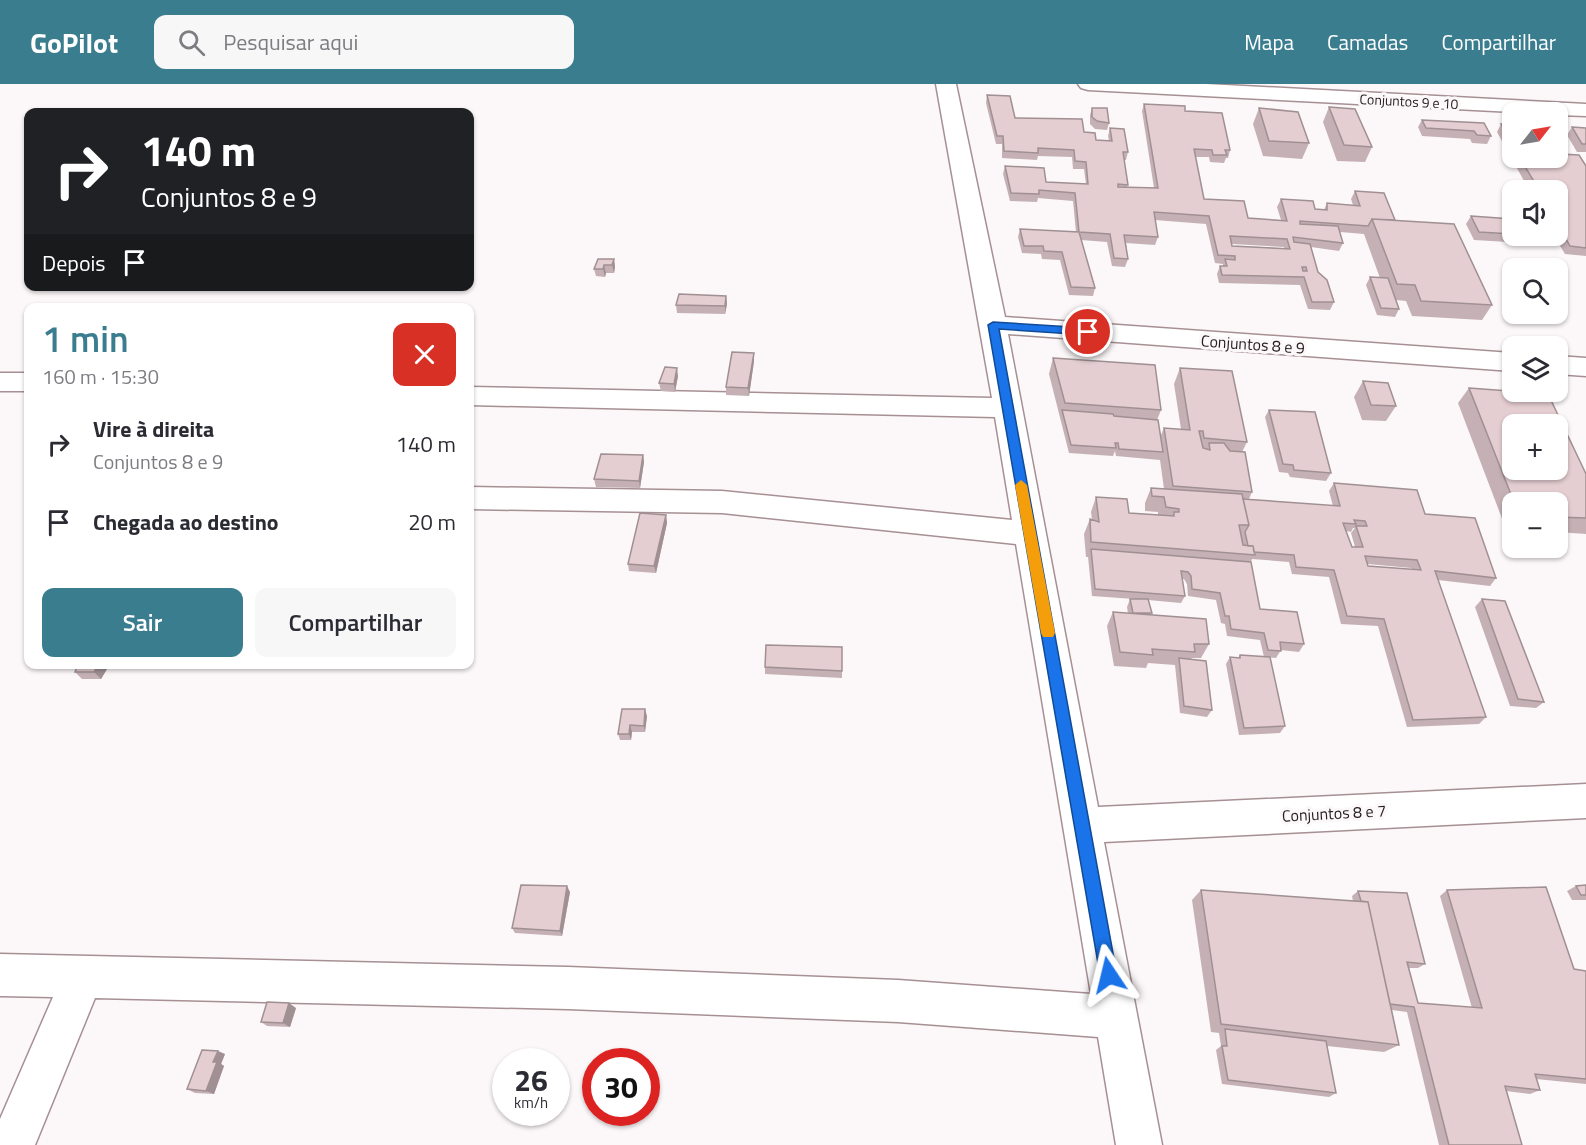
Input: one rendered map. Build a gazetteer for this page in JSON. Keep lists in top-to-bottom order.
{
  "streets": {
    "street": ["Conjuntos 9 e 10", "Conjuntos 8 e 9", "Conjuntos 8 e 7"]
  },
  "north": "top right",
  "page": {
    "header": "GoPilot",
    "search": "Pesquisar aqui",
    "nav": ["Mapa", "Camadas", "Compartilhar"],
    "map_buttons": ["+", "−"],
    "turn": ["140 m", "Conjuntos 8 e 9"],
    "then": "Depois",
    "heading": ["1 min", "160 m · 15:30"],
    "list": [
      {
        "name": "Vire à direita",
        "note": "Conjuntos 8 e 9",
        "value": "140 m"
      },
      {
        "name": "Chegada ao destino",
        "value": "20 m"
      }
    ],
    "buttons": ["Sair", "Compartilhar"],
    "speed": "26 km/h",
    "limit": "30"
  }
}
